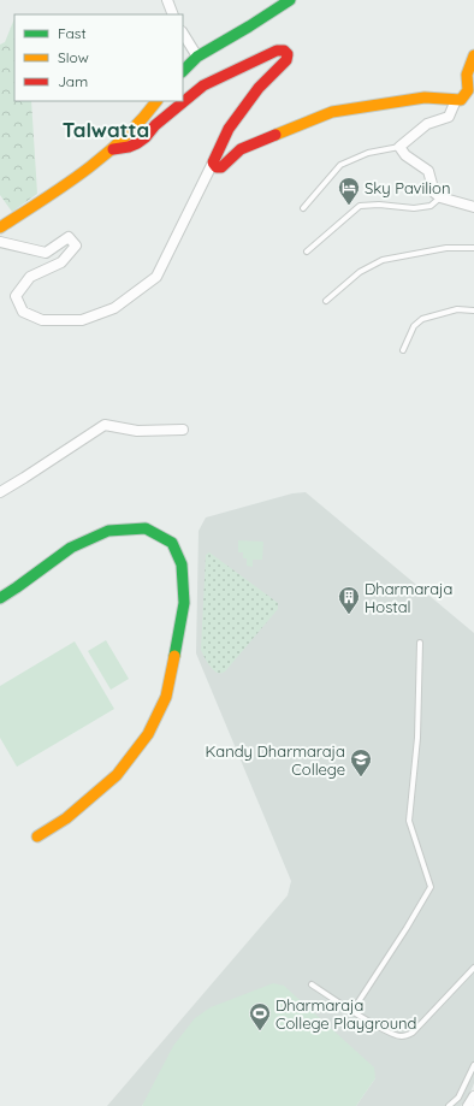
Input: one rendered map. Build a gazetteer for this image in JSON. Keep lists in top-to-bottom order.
{
  "districts": ["Talwatta"],
  "places": {
    "hotel": ["Sky Pavilion"],
    "building": ["Dharmaraja Hostal"],
    "school or university": ["Kandy Dharmaraja College"],
    "sports": ["Dharmaraja College Playground"]
  },
  "legend": ["Fast", "Slow", "Jam"]
}
